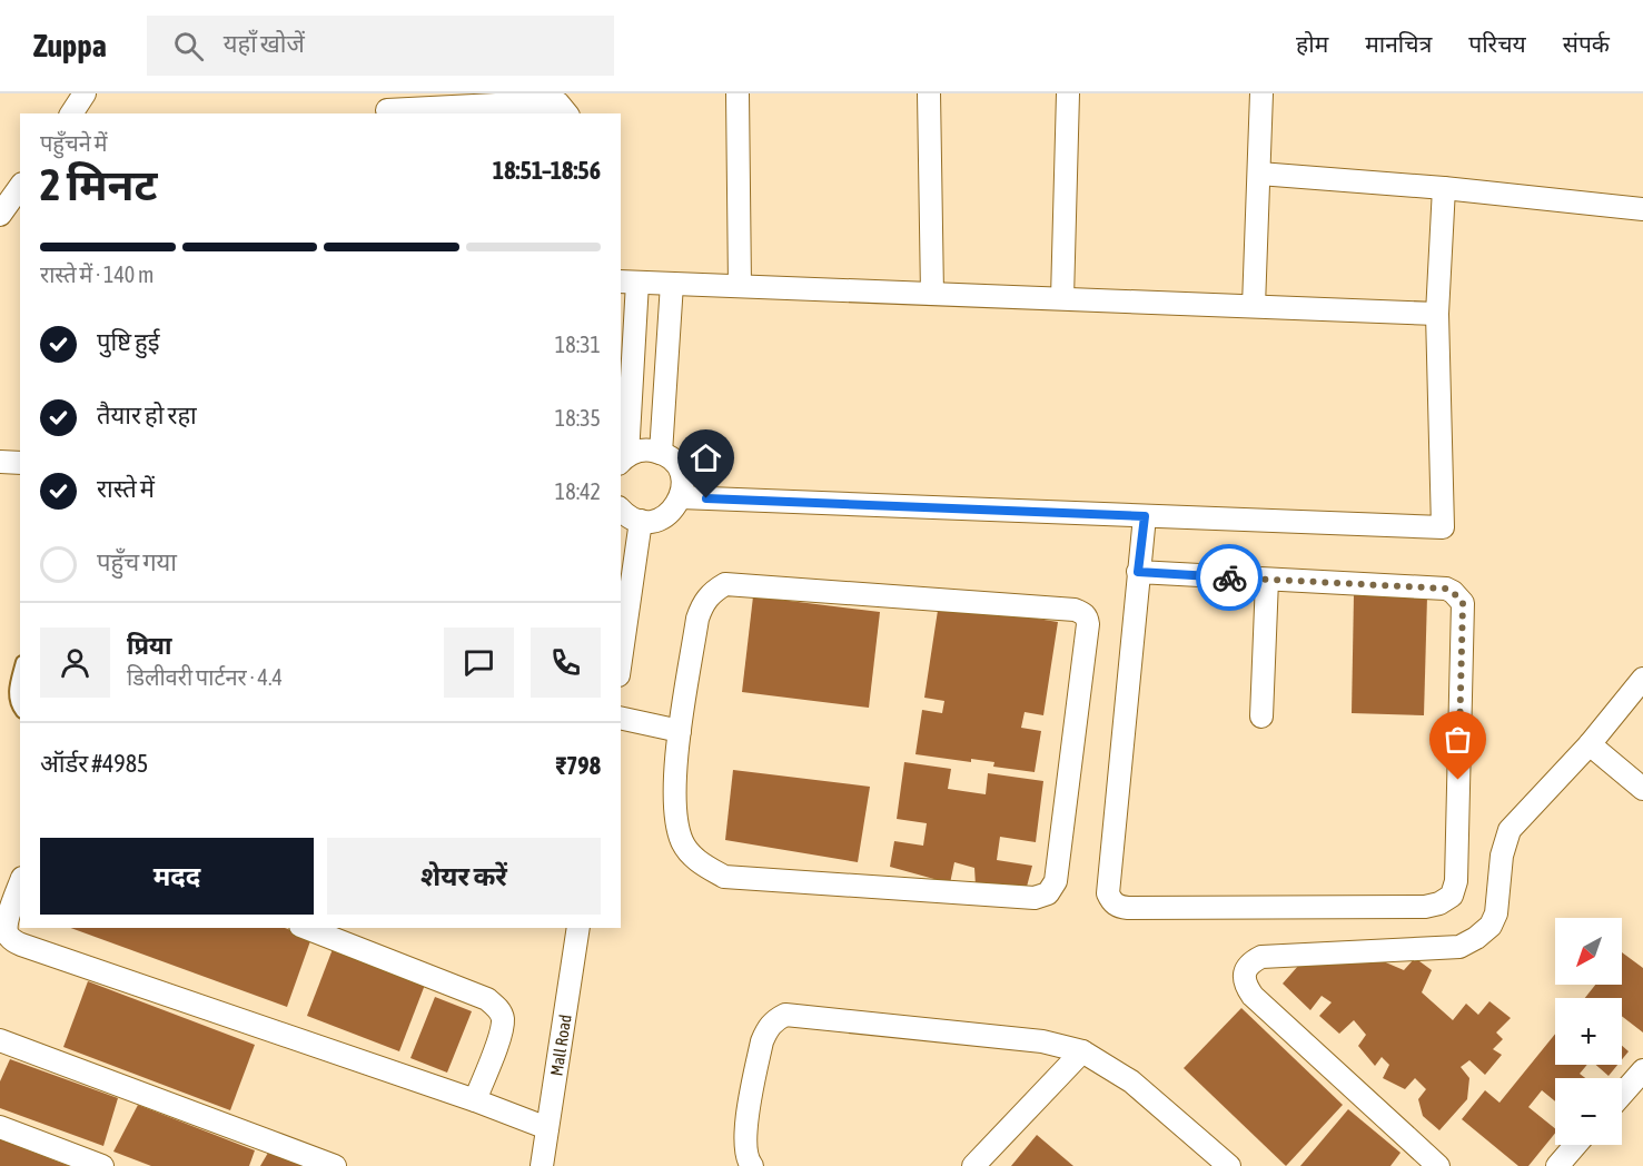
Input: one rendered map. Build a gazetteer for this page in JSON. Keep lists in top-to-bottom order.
{
  "streets": {
    "street": ["Mall Road"]
  },
  "north": "bottom left",
  "page": {
    "header": "Zuppa",
    "search": "यहाँ खोजें",
    "nav": [
      "होम",
      "मानचित्र",
      "परिचय",
      "संपर्क"
    ],
    "heading": ["2 मिनट", "पहुँचने में", "18:51–18:56"],
    "panel": [
      "प्रिया",
      "डिलीवरी पार्टनर · 4.4",
      "ऑर्डर #4985",
      "₹798"
    ],
    "bar": "रास्ते में · 140 m",
    "list": [
      ["पुष्टि हुई", "18:31"],
      ["तैयार हो रहा", "18:35"],
      ["रास्ते में", "18:42"],
      "पहुँच गया"
    ],
    "buttons": ["मदद", "शेयर करें"],
    "map_buttons": ["+", "−"]
  }
}
